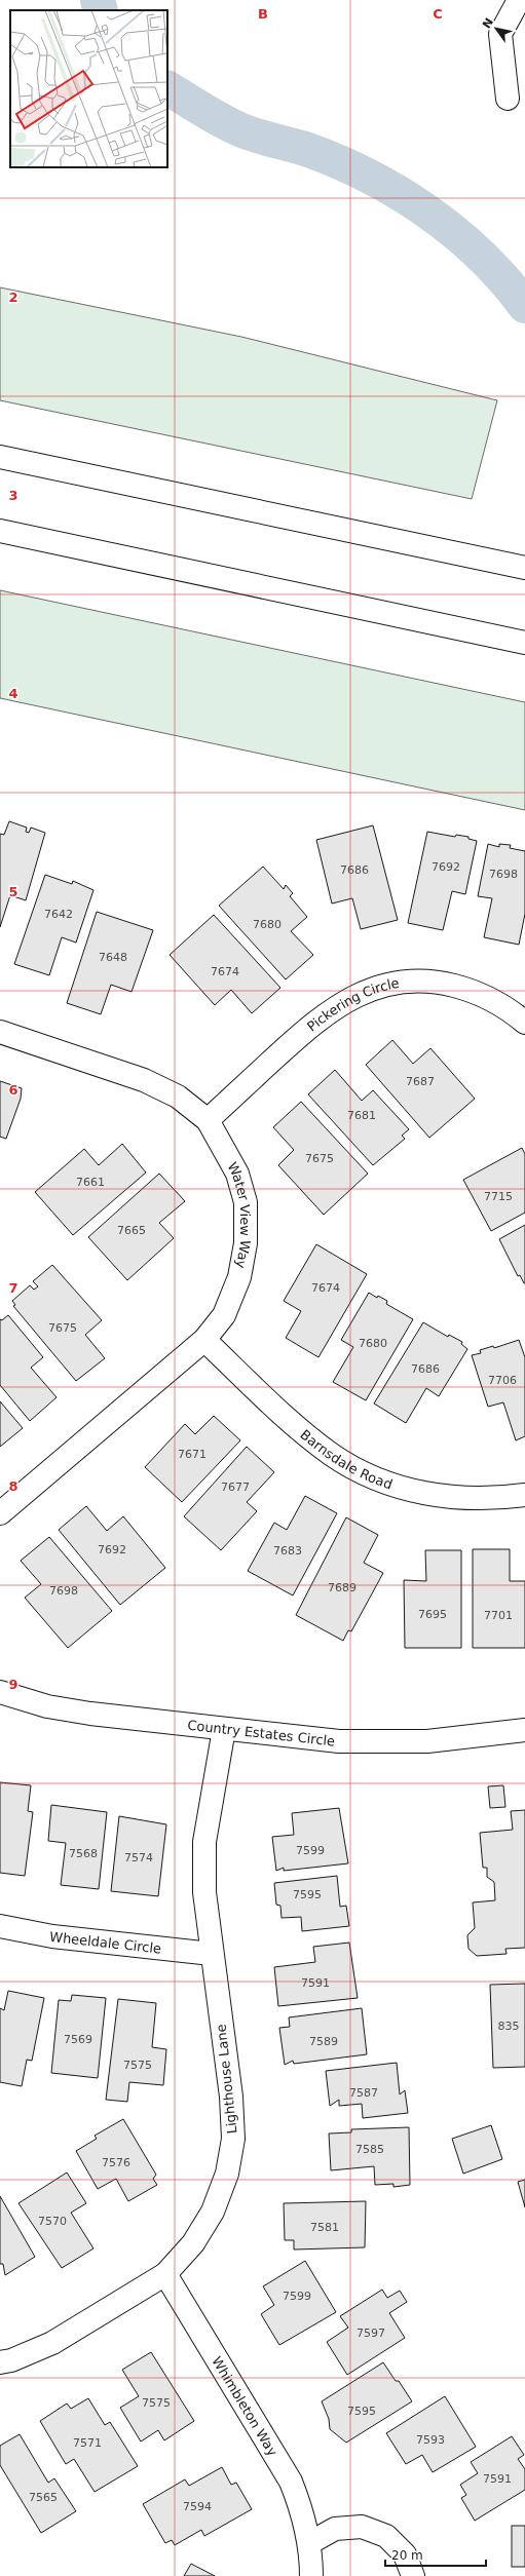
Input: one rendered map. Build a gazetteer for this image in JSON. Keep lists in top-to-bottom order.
{
  "streets": {
    "main road": [
      "Pickering Circle",
      "Water View Way",
      "Barnsdale Road",
      "Country Estates Circle",
      "Wheeldale Circle",
      "Lighthouse Lane",
      "Whimbleton Way"
    ]
  },
  "crossings": [
    ["Pickering Circle", "Water View Way"],
    ["Water View Way", "Barnsdale Road"],
    ["Country Estates Circle", "Lighthouse Lane"],
    ["Wheeldale Circle", "Lighthouse Lane"],
    ["Lighthouse Lane", "Whimbleton Way"]
  ],
  "house_numbers": [
    "7692",
    "7686",
    "7698",
    "7642",
    "7680",
    "7648",
    "7674",
    "7687",
    "7681",
    "7675",
    "7661",
    "7715",
    "7665",
    "7674",
    "7675",
    "7680",
    "7686",
    "7706",
    "7671",
    "7677",
    "7692",
    "7683",
    "7689",
    "7698",
    "7695",
    "7701",
    "7599",
    "7568",
    "7574",
    "7595",
    "7591",
    "835",
    "7569",
    "7589",
    "7575",
    "7587",
    "7585",
    "7576",
    "7570",
    "7581",
    "7599",
    "7597",
    "7575",
    "7595",
    "7593",
    "7571",
    "7591",
    "7565",
    "7594"
  ],
  "scale_bar": "20 m",
  "north": "top left",
  "grid": {
    "columns": ["B", "C"],
    "rows": [
      "2",
      "3",
      "4",
      "5",
      "6",
      "7",
      "8",
      "9"
    ]
  }
}
